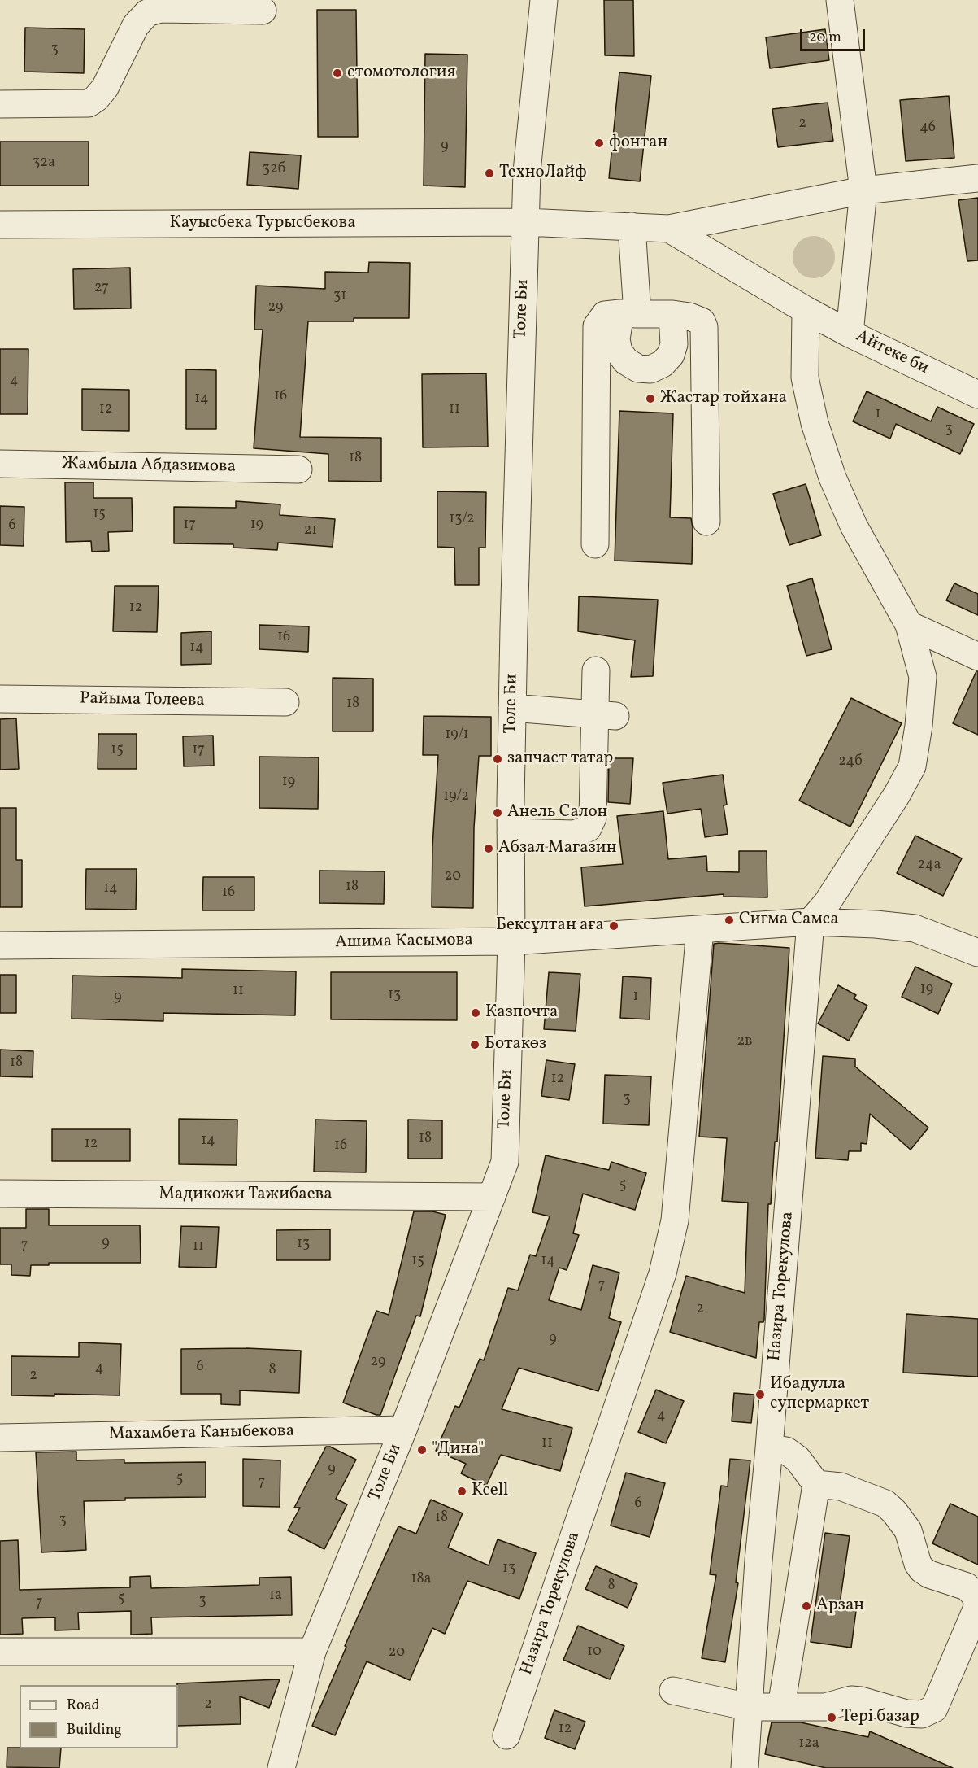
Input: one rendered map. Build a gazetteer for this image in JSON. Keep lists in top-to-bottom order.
{
  "streets": {
    "street": [
      "Кауысбека Турысбекова",
      "Толе Би",
      "Айтеке би",
      "Жамбыла Абдазимова",
      "Райыма Толеева",
      "Ашима Касымова",
      "Мадикожи Тажибаева",
      "Назира Торекулова",
      "Махамбета Каныбекова"
    ]
  },
  "crossings": [
    ["Кауысбека Турысбекова", "Толе Би"],
    ["Кауысбека Турысбекова", "Айтеке би"],
    ["Толе Би", "Ашима Касымова"],
    ["Толе Би", "Мадикожи Тажибаева"],
    ["Толе Би", "Махамбета Каныбекова"],
    ["Ашима Касымова", "Назира Торекулова"]
  ],
  "places": [
    "стомотология",
    "фонтан",
    "ТехноЛайф",
    "Жастар тойхана",
    "запчаст татар",
    "Анель Салон",
    "Абзал Магазин",
    "Сигма Самса",
    "Бексұлтан аға",
    "Казпочта",
    "Ботакөз",
    "Ибадулла супермаркет",
    "\"Дина\"",
    "Kcell",
    "Арзан",
    "Тері базар"
  ],
  "house_numbers": [
    "3",
    "2",
    "46",
    "9",
    "32а",
    "32б",
    "27",
    "31",
    "29",
    "4",
    "16",
    "14",
    "12",
    "11",
    "1",
    "3",
    "18",
    "15",
    "13/2",
    "17",
    "19",
    "6",
    "21",
    "12",
    "16",
    "14",
    "18",
    "19/1",
    "15",
    "17",
    "24б",
    "19",
    "19/2",
    "24а",
    "20",
    "18",
    "14",
    "16",
    "19",
    "11",
    "13",
    "1",
    "9",
    "2в",
    "18",
    "12",
    "3",
    "18",
    "14",
    "12",
    "16",
    "5",
    "9",
    "13",
    "7",
    "11",
    "15",
    "14",
    "7",
    "2",
    "9",
    "29",
    "6",
    "4",
    "8",
    "2",
    "4",
    "11",
    "9",
    "5",
    "7",
    "6",
    "18",
    "3",
    "13",
    "18а",
    "8",
    "1а",
    "5",
    "3",
    "7",
    "10",
    "20",
    "2",
    "12",
    "12а"
  ],
  "legend": ["Road", "Building"],
  "scale_bar": "20 m"
}
